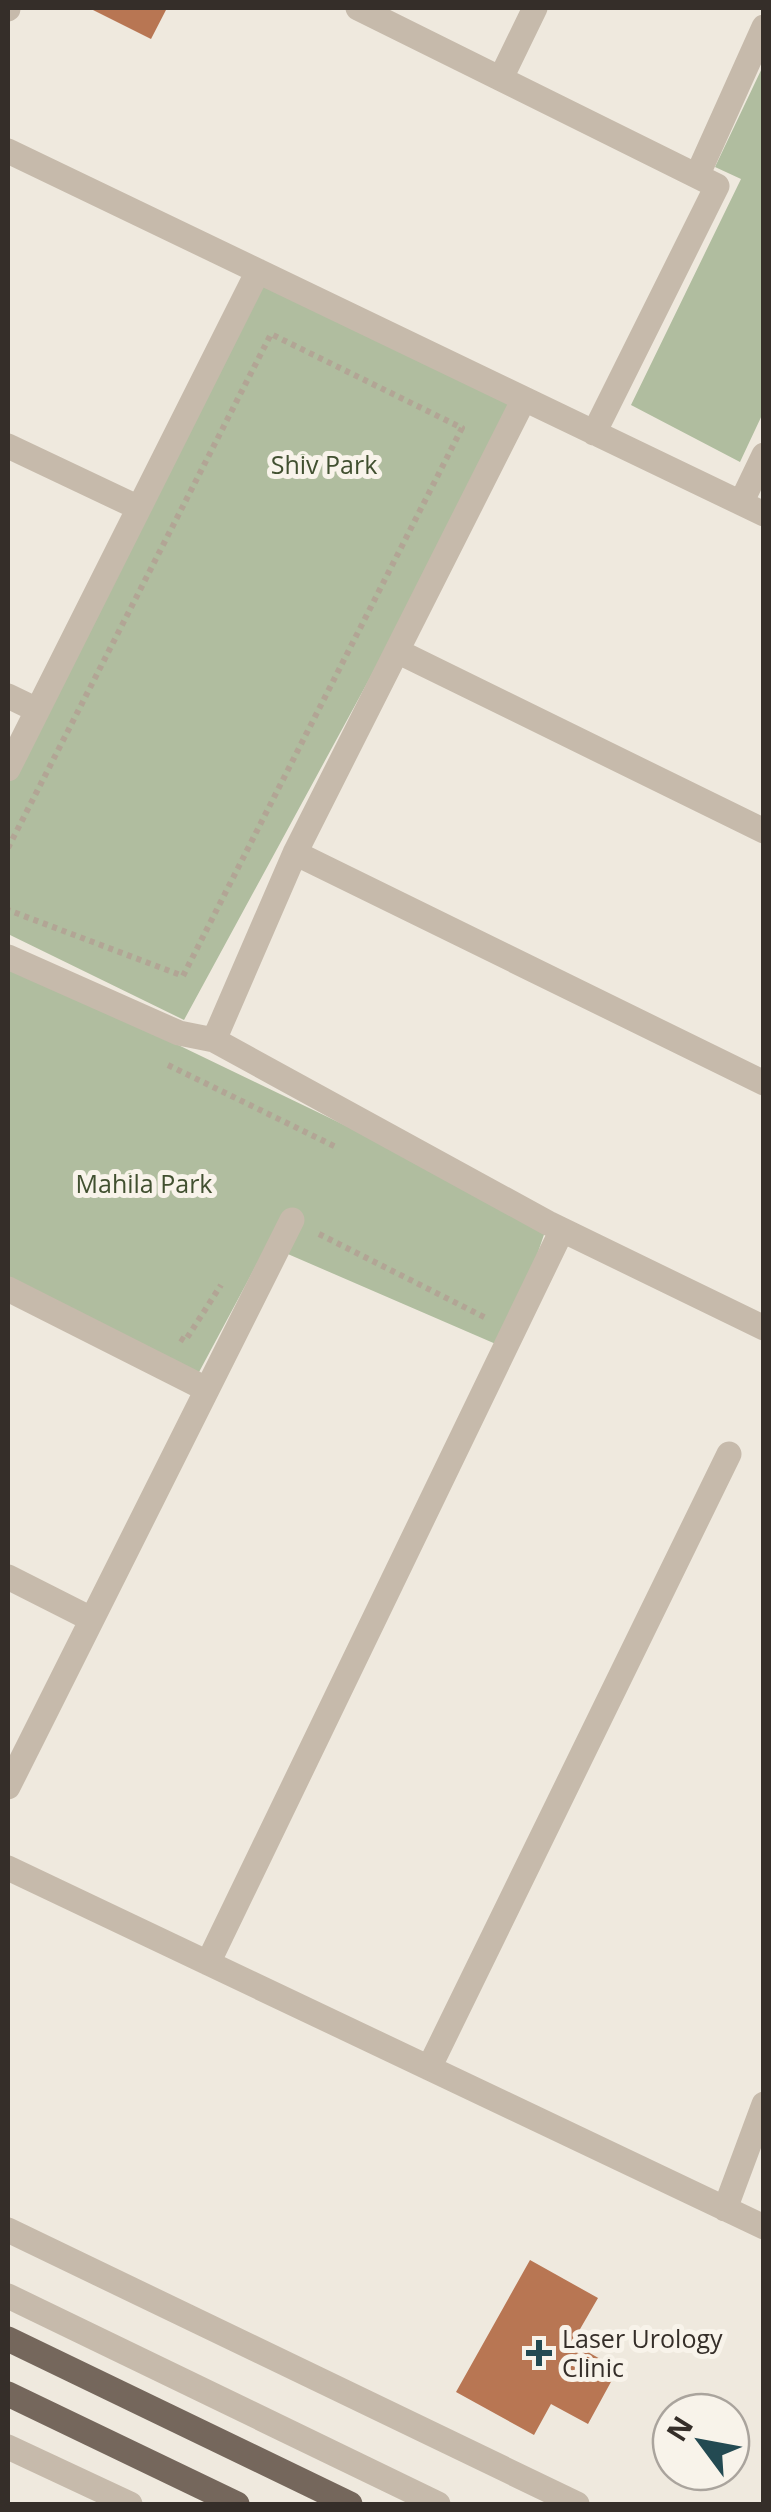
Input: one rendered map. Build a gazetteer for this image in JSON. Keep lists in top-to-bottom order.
{
  "parks": ["Shiv Park", "Mahila Park"],
  "places": {
    "health": ["Laser Urology Clinic"]
  },
  "north": "top left"
}
